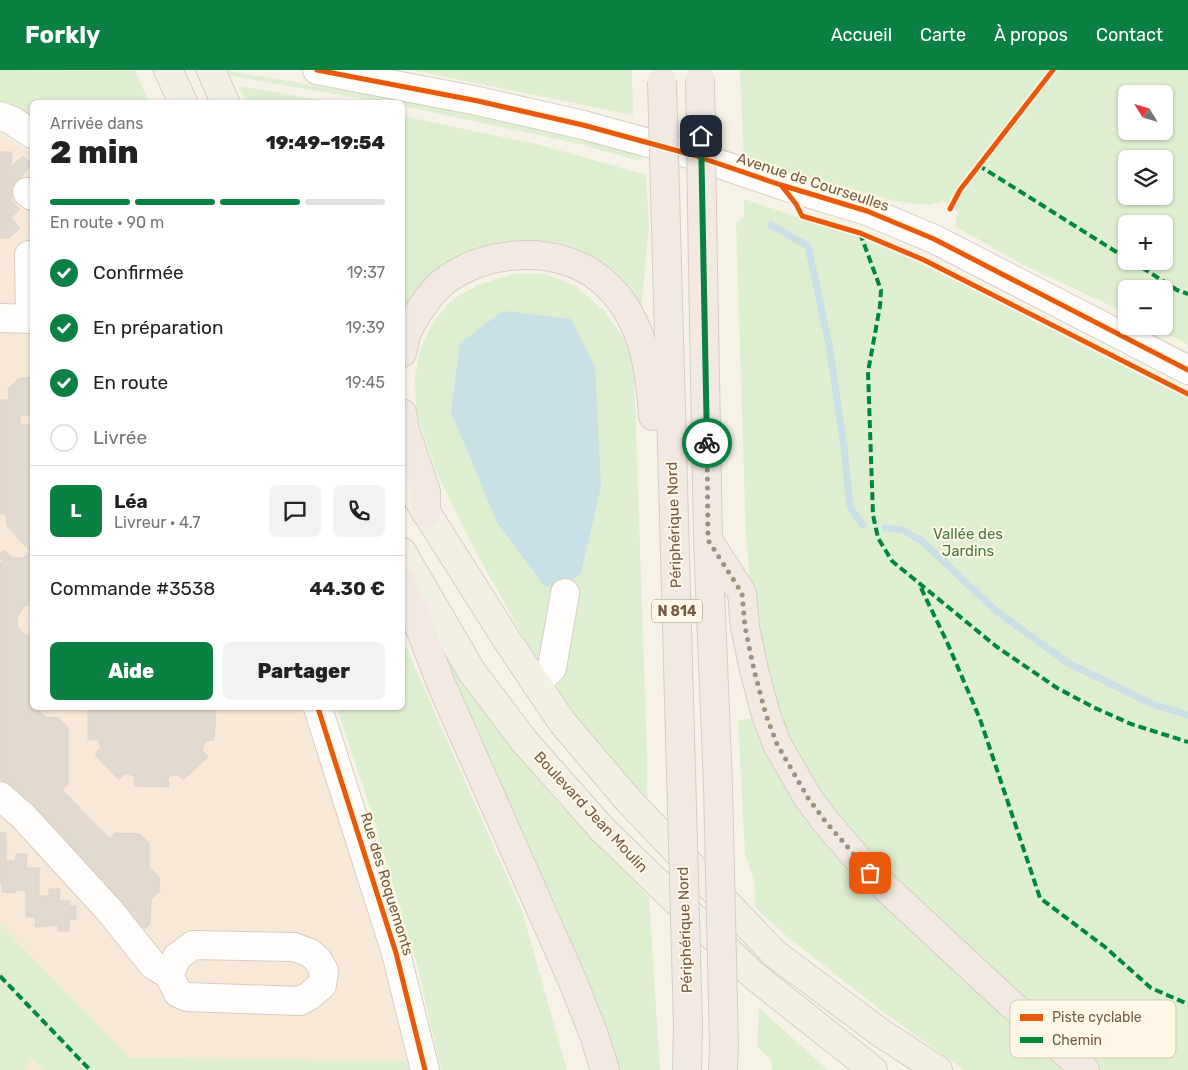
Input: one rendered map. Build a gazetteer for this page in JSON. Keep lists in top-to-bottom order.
{
  "streets": {
    "highway": ["Périphérique Nord", "N 814"],
    "main road": ["Boulevard Jean Moulin"],
    "street": ["Avenue de Courseulles", "Rue des Roquemonts"]
  },
  "parks": ["Vallée des Jardins"],
  "legend": ["Piste cyclable", "Chemin"],
  "north": "top left",
  "page": {
    "header": "Forkly",
    "nav": [
      "Accueil",
      "Carte",
      "À propos",
      "Contact"
    ],
    "map_buttons": ["+", "−"],
    "heading": ["2 min", "Arrivée dans", "19:49–19:54"],
    "panel": [
      "Léa",
      "Livreur · 4.7",
      "Commande #3538",
      "44.30 €"
    ],
    "bar": "En route · 90 m",
    "list": [
      ["Confirmée", "19:37"],
      ["En préparation", "19:39"],
      ["En route", "19:45"],
      "Livrée"
    ],
    "round": "L",
    "buttons": ["Aide", "Partager"]
  }
}
